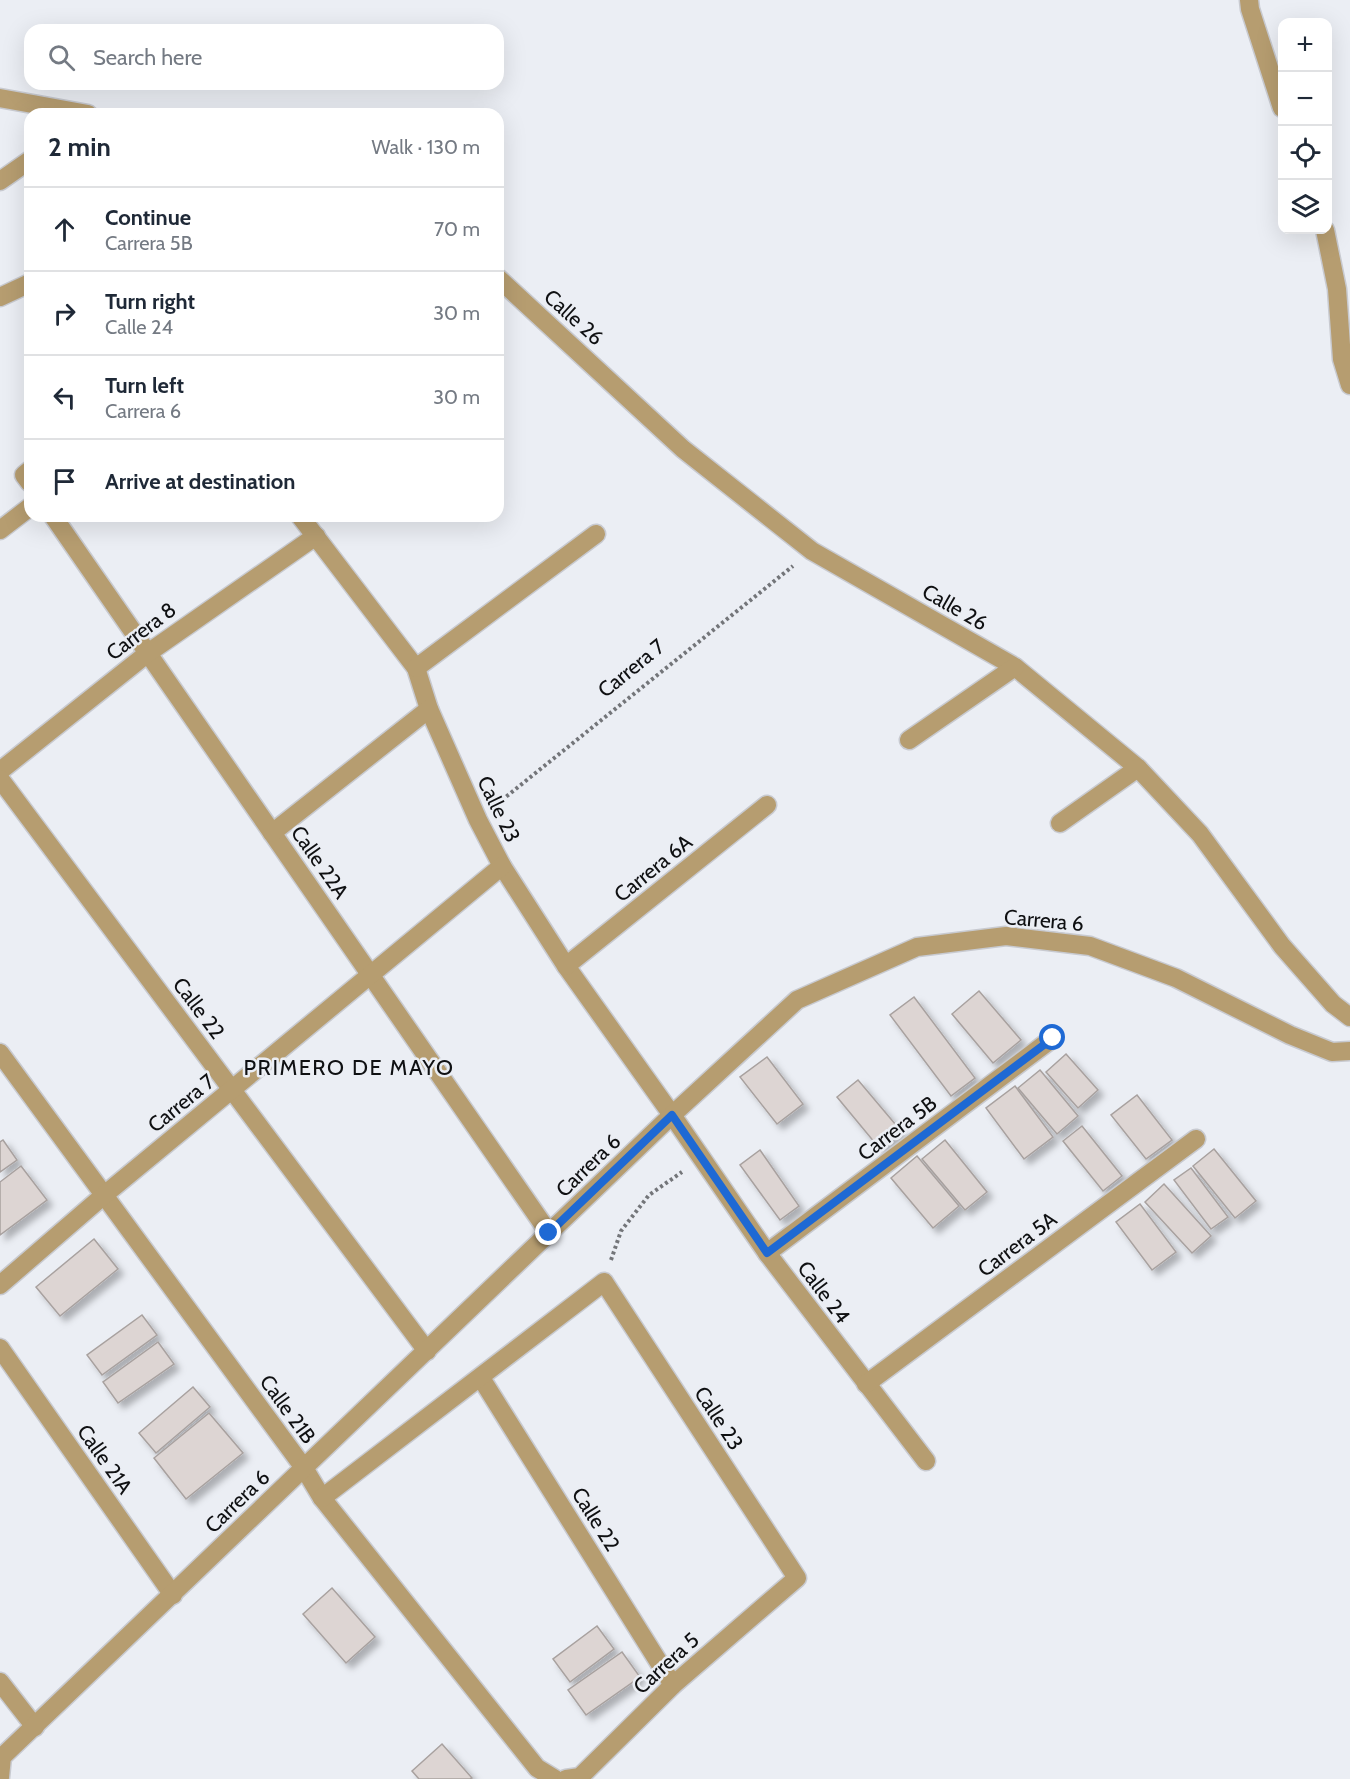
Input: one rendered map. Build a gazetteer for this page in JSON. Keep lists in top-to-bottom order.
{
  "streets": {
    "street": [
      "Calle 26",
      "Carrera 8",
      "Carrera 7",
      "Calle 23",
      "Calle 22A",
      "Carrera 6A",
      "Carrera 6",
      "Calle 22",
      "Carrera 5B",
      "Carrera 5A",
      "Calle 24",
      "Calle 21B",
      "Calle 21A",
      "Carrera 5"
    ]
  },
  "crossings": [
    ["Calle 26", "Carrera 7"],
    ["Carrera 8", "Calle 23"],
    ["Carrera 8", "Calle 22A"],
    ["Carrera 7", "Calle 23"],
    ["Carrera 7", "Calle 22A"],
    ["Carrera 7", "Calle 22"],
    ["Carrera 7", "Calle 21B"],
    ["Calle 23", "Carrera 6A"],
    ["Calle 23", "Carrera 6"],
    ["Calle 23", "Calle 24"],
    ["Calle 23", "Carrera 5"],
    ["Calle 22A", "Carrera 6"],
    ["Carrera 6", "Calle 22"],
    ["Carrera 6", "Calle 24"],
    ["Carrera 6", "Calle 21B"],
    ["Carrera 6", "Calle 21A"],
    ["Calle 22", "Carrera 5"],
    ["Carrera 5B", "Calle 24"],
    ["Carrera 5A", "Calle 24"]
  ],
  "districts": ["PRIMERO DE MAYO"],
  "page": {
    "map_buttons": ["+", "−"],
    "search": "Search here",
    "heading": ["2 min", "Walk · 130 m"],
    "list": [
      ["Continue", "Carrera 5B", "70 m"],
      ["Turn right", "Calle 24", "30 m"],
      ["Turn left", "Carrera 6", "30 m"],
      "Arrive at destination"
    ]
  }
}
